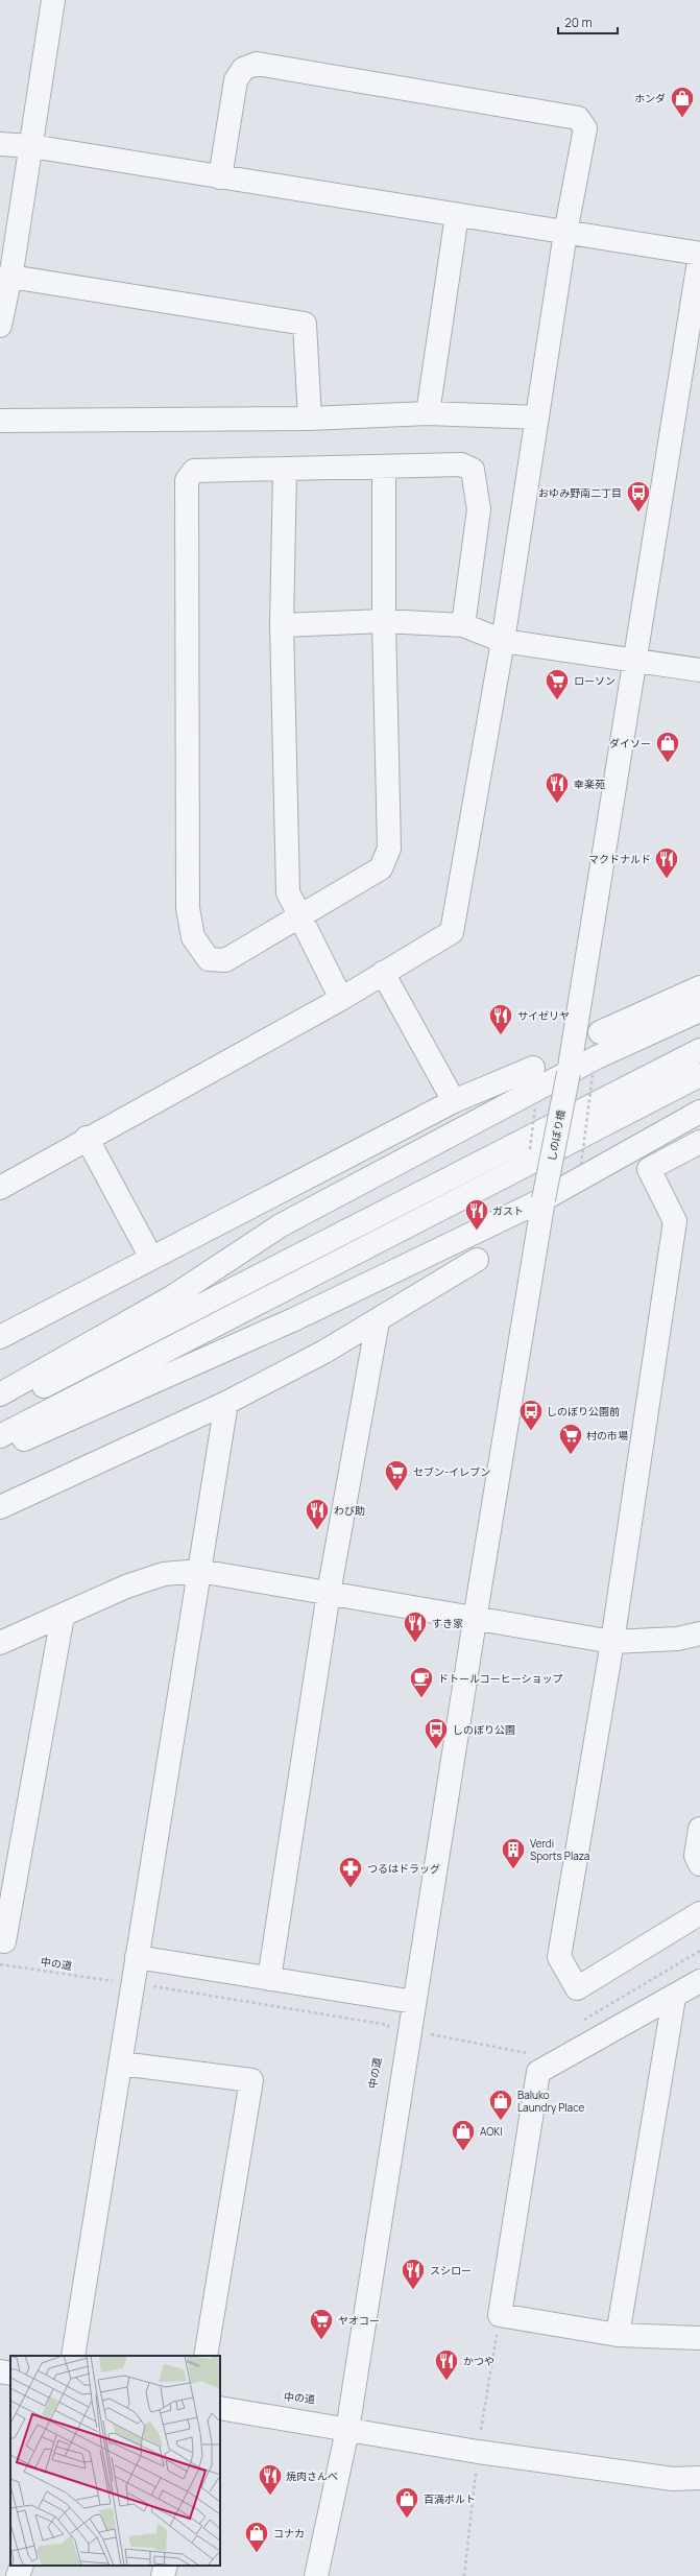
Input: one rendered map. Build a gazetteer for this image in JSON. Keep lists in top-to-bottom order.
{
  "streets": {
    "street": ["しのぼり橋"],
    "path": ["中の道"]
  },
  "places": {
    "shop": [
      "ホンダ",
      "ダイソー",
      "Baluko Laundry Place",
      "AOKI",
      "百満ボルト",
      "コナカ"
    ],
    "bus stop": ["おゆみ野南二丁目", "しのぼり公園前", "しのぼり公園"],
    "supermarket": [
      "ローソン",
      "村の市場",
      "セブン-イレブン",
      "ヤオコー"
    ],
    "restaurant": [
      "幸楽苑",
      "マクドナルド",
      "サイゼリヤ",
      "ガスト",
      "わび助",
      "すき家",
      "スシロー",
      "かつや",
      "焼肉さんべ"
    ],
    "cafe": ["ドトールコーヒーショップ"],
    "building": ["Verdi Sports Plaza"],
    "pharmacy": ["つるはドラッグ"]
  },
  "scale_bar": "20 m"
}
